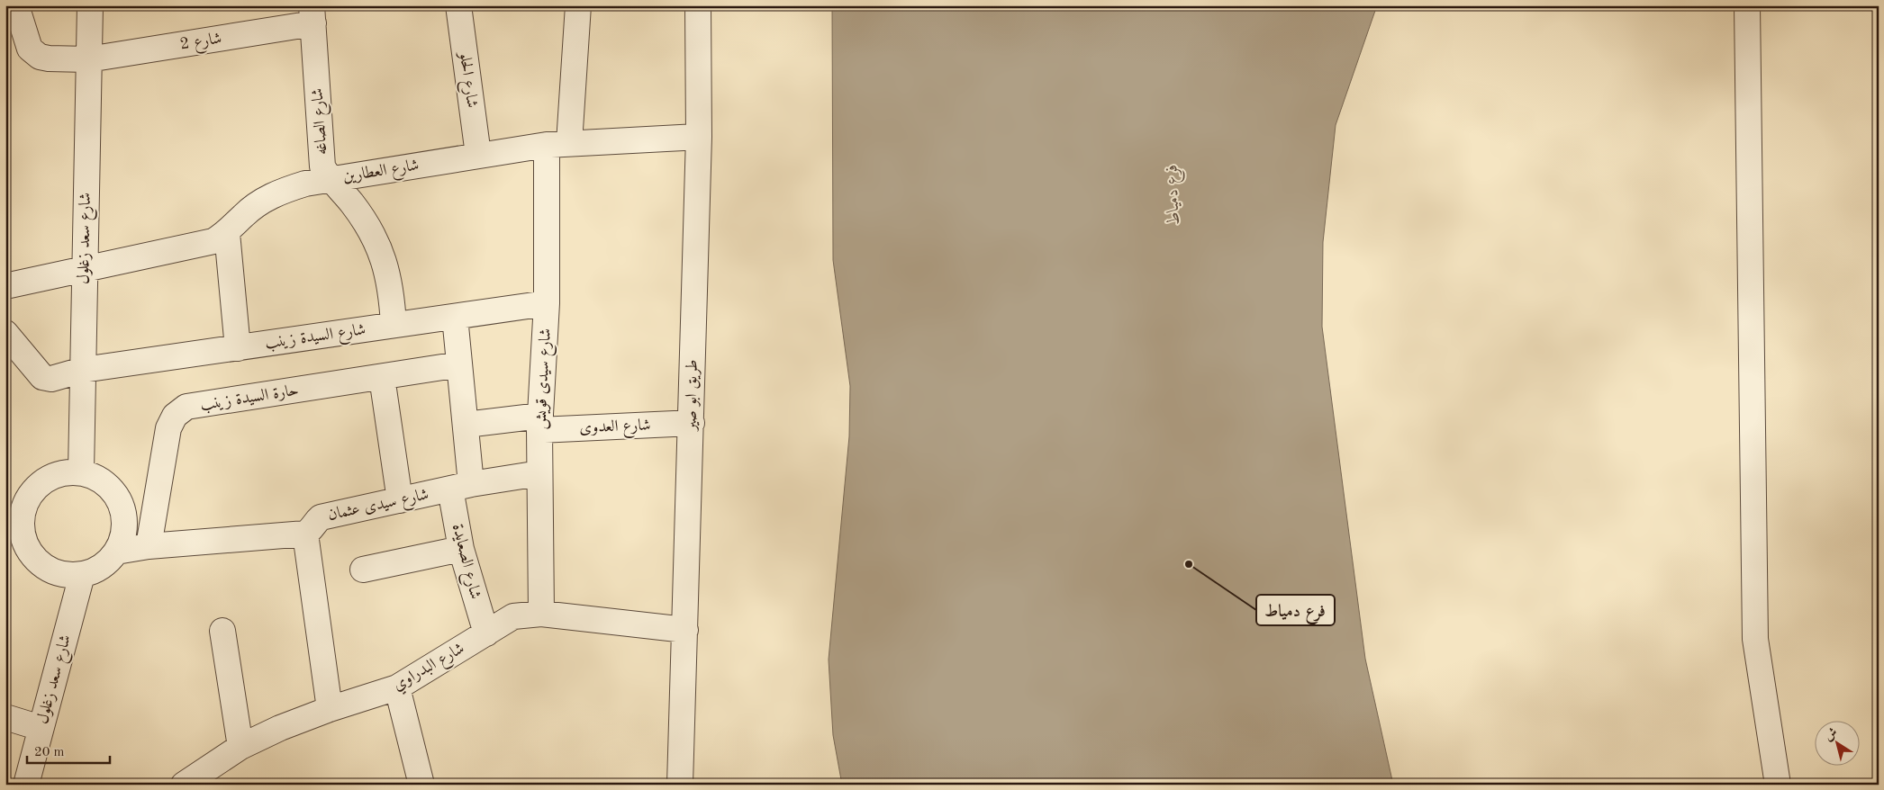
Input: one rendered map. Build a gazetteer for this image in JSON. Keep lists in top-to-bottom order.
{
  "streets": {
    "street": [
      "شارع 2",
      "شارع الحلو",
      "شارع الصاغه",
      "شارع العطارين",
      "شارع سعد زغلول",
      "شارع السيدة زينب",
      "شارع سيدى قويش",
      "طريق ابو صير",
      "حارة السيدة زينب",
      "شارع العدوى",
      "شارع سيدى عثمان",
      "شارع الصعايدة",
      "شارع البدراوي"
    ]
  },
  "crossings": [
    ["شارع 2", "شارع الصاغه"],
    ["شارع 2", "شارع سعد زغلول"],
    ["شارع الحلو", "شارع العطارين"],
    ["شارع الصاغه", "شارع العطارين"],
    ["شارع الصاغه", "شارع السيدة زينب"],
    ["شارع العطارين", "شارع سعد زغلول"],
    ["شارع العطارين", "شارع سيدى قويش"],
    ["شارع العطارين", "طريق ابو صير"],
    ["شارع سعد زغلول", "شارع السيدة زينب"],
    ["شارع السيدة زينب", "شارع سيدى قويش"],
    ["شارع السيدة زينب", "شارع الصعايدة"],
    ["شارع سيدى قويش", "شارع العدوى"],
    ["شارع سيدى قويش", "شارع سيدى عثمان"],
    ["شارع سيدى قويش", "شارع البدراوي"],
    ["طريق ابو صير", "شارع العدوى"],
    ["طريق ابو صير", "شارع البدراوي"],
    ["حارة السيدة زينب", "شارع الصعايدة"],
    ["شارع العدوى", "شارع الصعايدة"],
    ["شارع سيدى عثمان", "شارع الصعايدة"],
    ["شارع الصعايدة", "شارع البدراوي"]
  ],
  "water": ["فرع دمياط"],
  "places": ["فرع دمياط"],
  "scale_bar": "20 m",
  "north": "top left"
}
